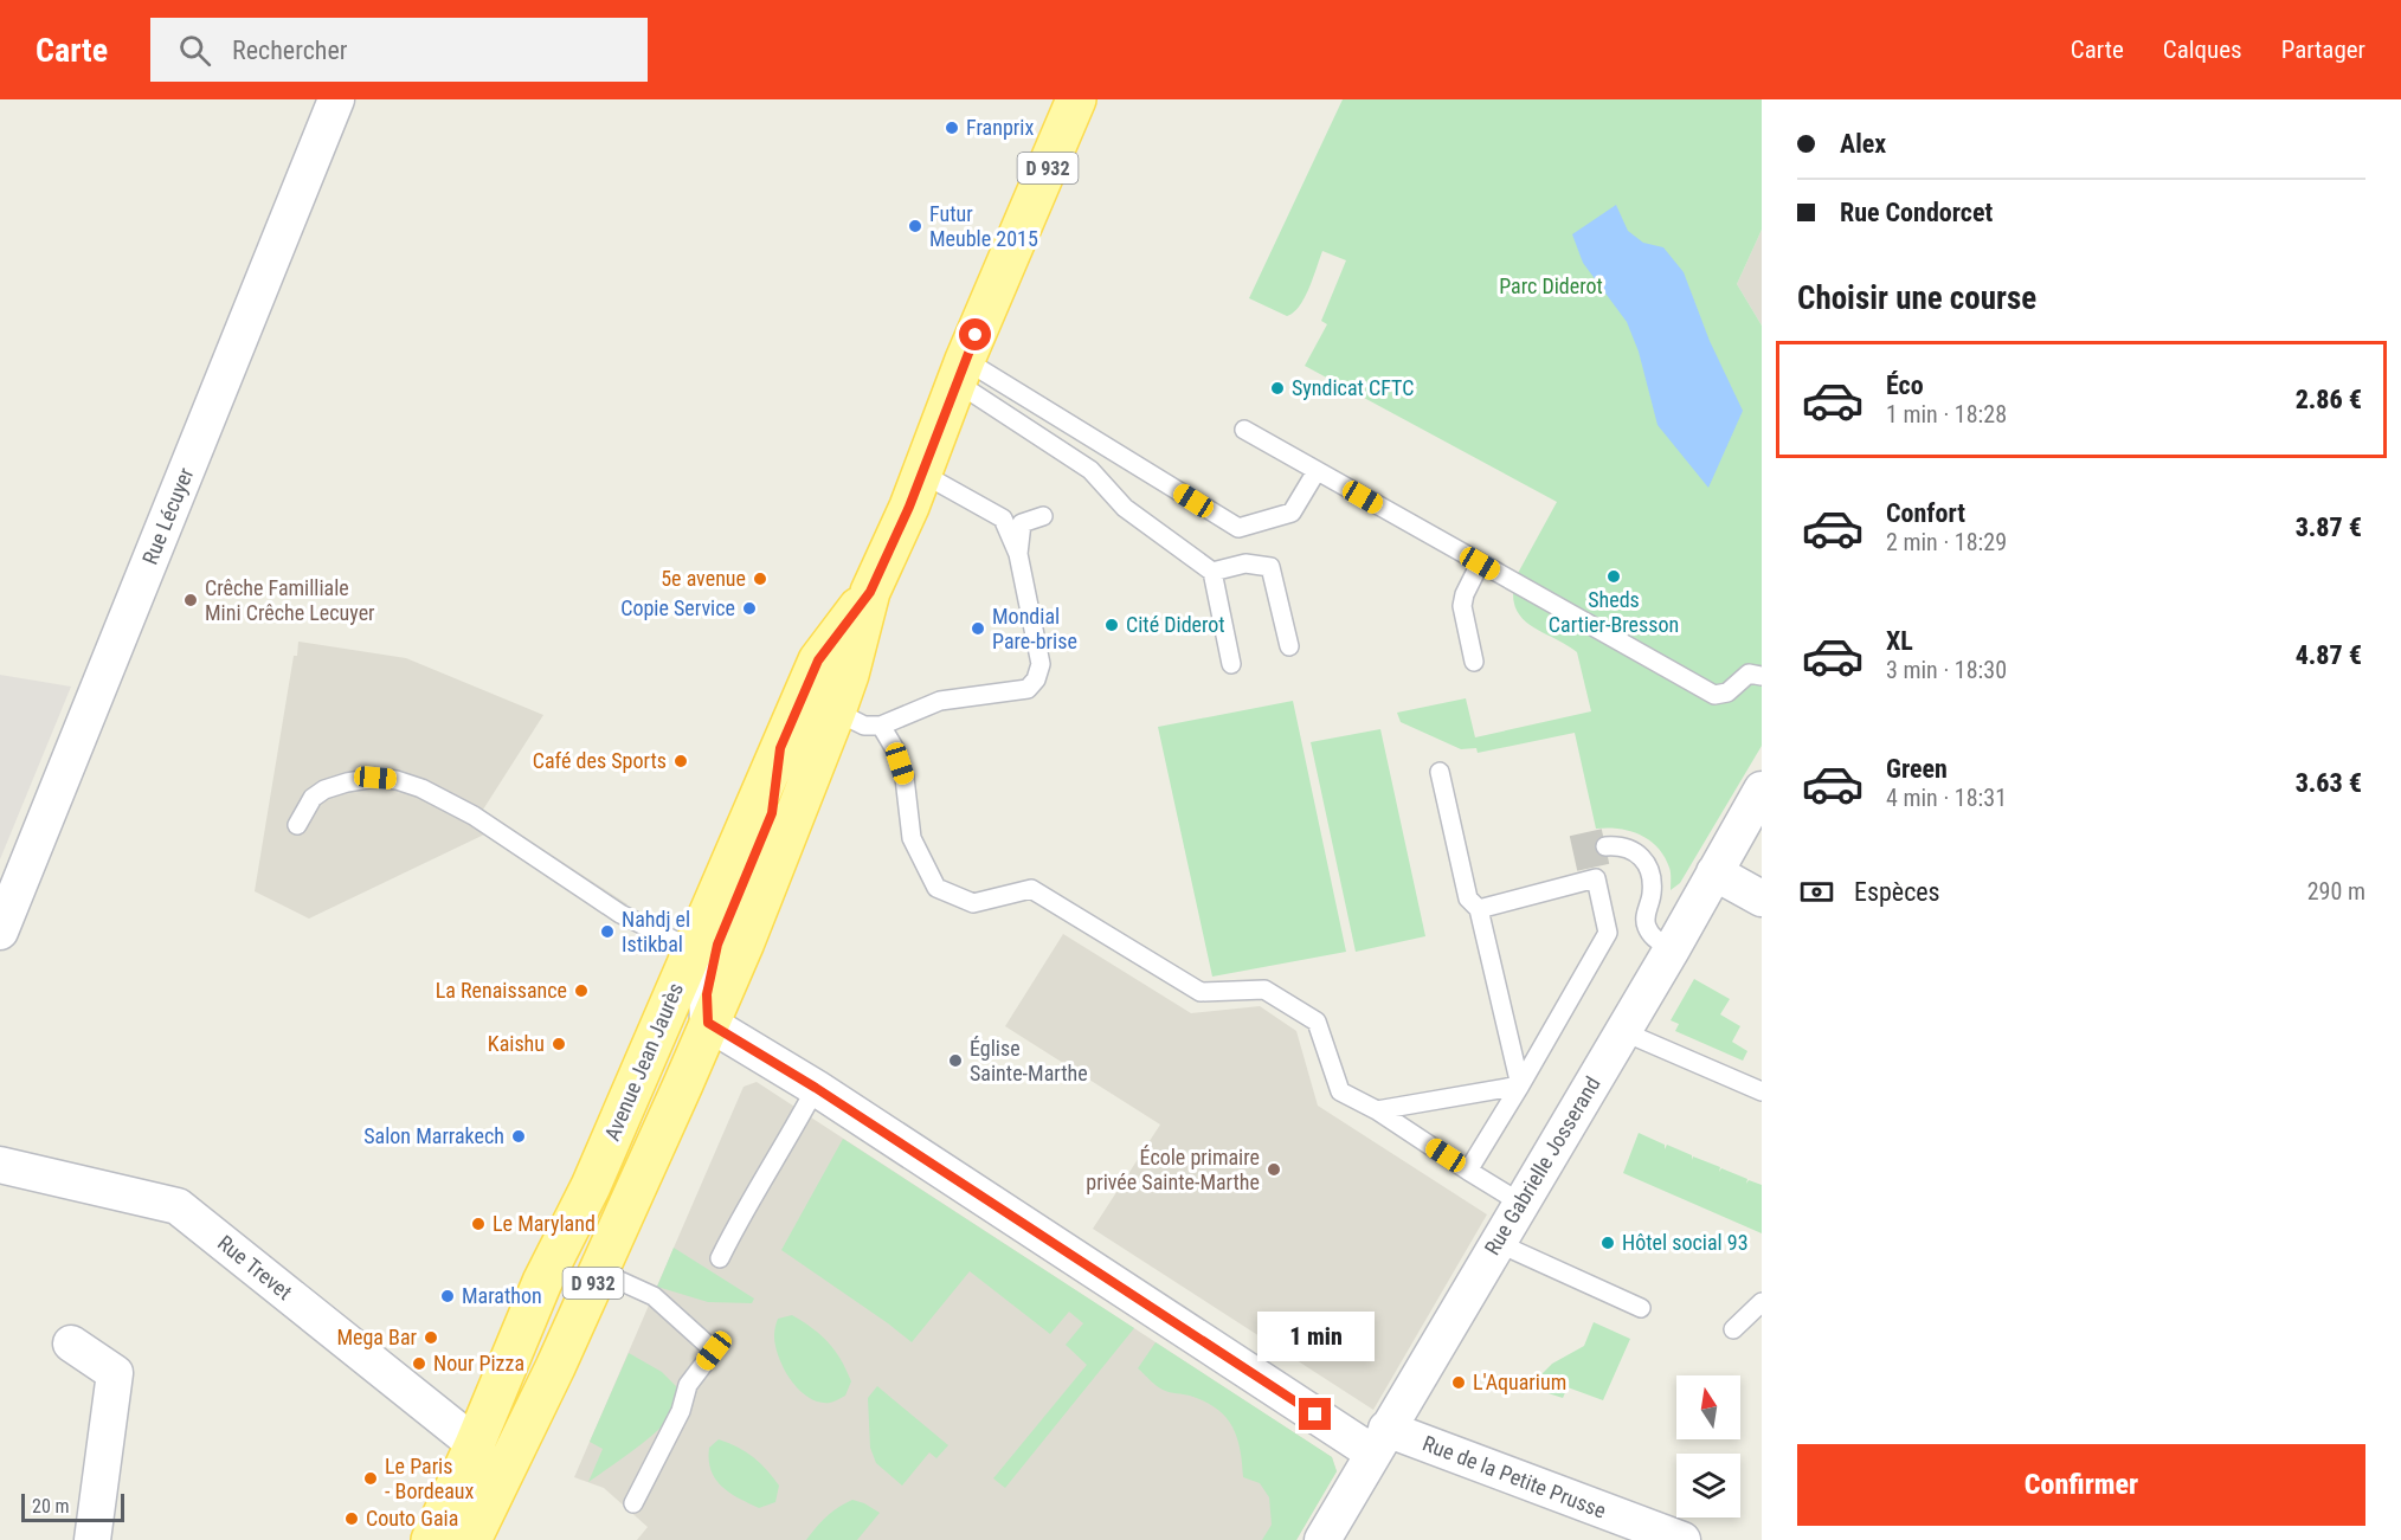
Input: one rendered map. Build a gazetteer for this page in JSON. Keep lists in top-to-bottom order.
{
  "streets": {
    "main road": ["D 932", "Avenue Jean Jaurès"],
    "street": [
      "Rue Lécuyer",
      "Rue Gabrielle Josserand",
      "Rue Trevet",
      "Rue de la Petite Prusse"
    ]
  },
  "crossings": [
    ["Avenue Jean Jaurès", "Rue Trevet"],
    ["Avenue Jean Jaurès", "Rue de la Petite Prusse"],
    ["Rue Gabrielle Josserand", "Rue de la Petite Prusse"]
  ],
  "parks": ["Parc Diderot"],
  "places": [
    "Franprix",
    "Futur Meuble 2015",
    "Syndicat CFTC",
    "Sheds Cartier-Bresson",
    "5e avenue",
    "Crêche Familliale Mini Crêche Lecuyer",
    "Copie Service",
    "Cité Diderot",
    "Mondial Pare-brise",
    "Café des Sports",
    "Nahdj el Istikbal",
    "La Renaissance",
    "Kaishu",
    "Église Sainte-Marthe",
    "Salon Marrakech",
    "École primaire privée Sainte-Marthe",
    "Le Maryland",
    "Hôtel social 93",
    "Marathon",
    "Mega Bar",
    "Nour Pizza",
    "L'Aquarium",
    "Le Paris - Bordeaux",
    "Couto Gaia"
  ],
  "scale_bar": "20 m",
  "north": "top",
  "page": {
    "header": "Carte",
    "search": "Rechercher",
    "nav": ["Carte", "Calques", "Partager"],
    "banner": ["Alex", "Rue Condorcet"],
    "heading": "Choisir une course",
    "list": [
      {
        "name": "Éco",
        "note": "1 min · 18:28",
        "value": "2.86 €"
      },
      {
        "name": "Confort",
        "note": "2 min · 18:29",
        "value": "3.87 €"
      },
      {
        "name": "XL",
        "note": "3 min · 18:30",
        "value": "4.87 €"
      },
      {
        "name": "Green",
        "note": "4 min · 18:31",
        "value": "3.63 €"
      }
    ],
    "pay": ["Espèces", "290 m"],
    "bubble": "1 min",
    "buttons": "Confirmer",
    "scale": "20 m"
  }
}
